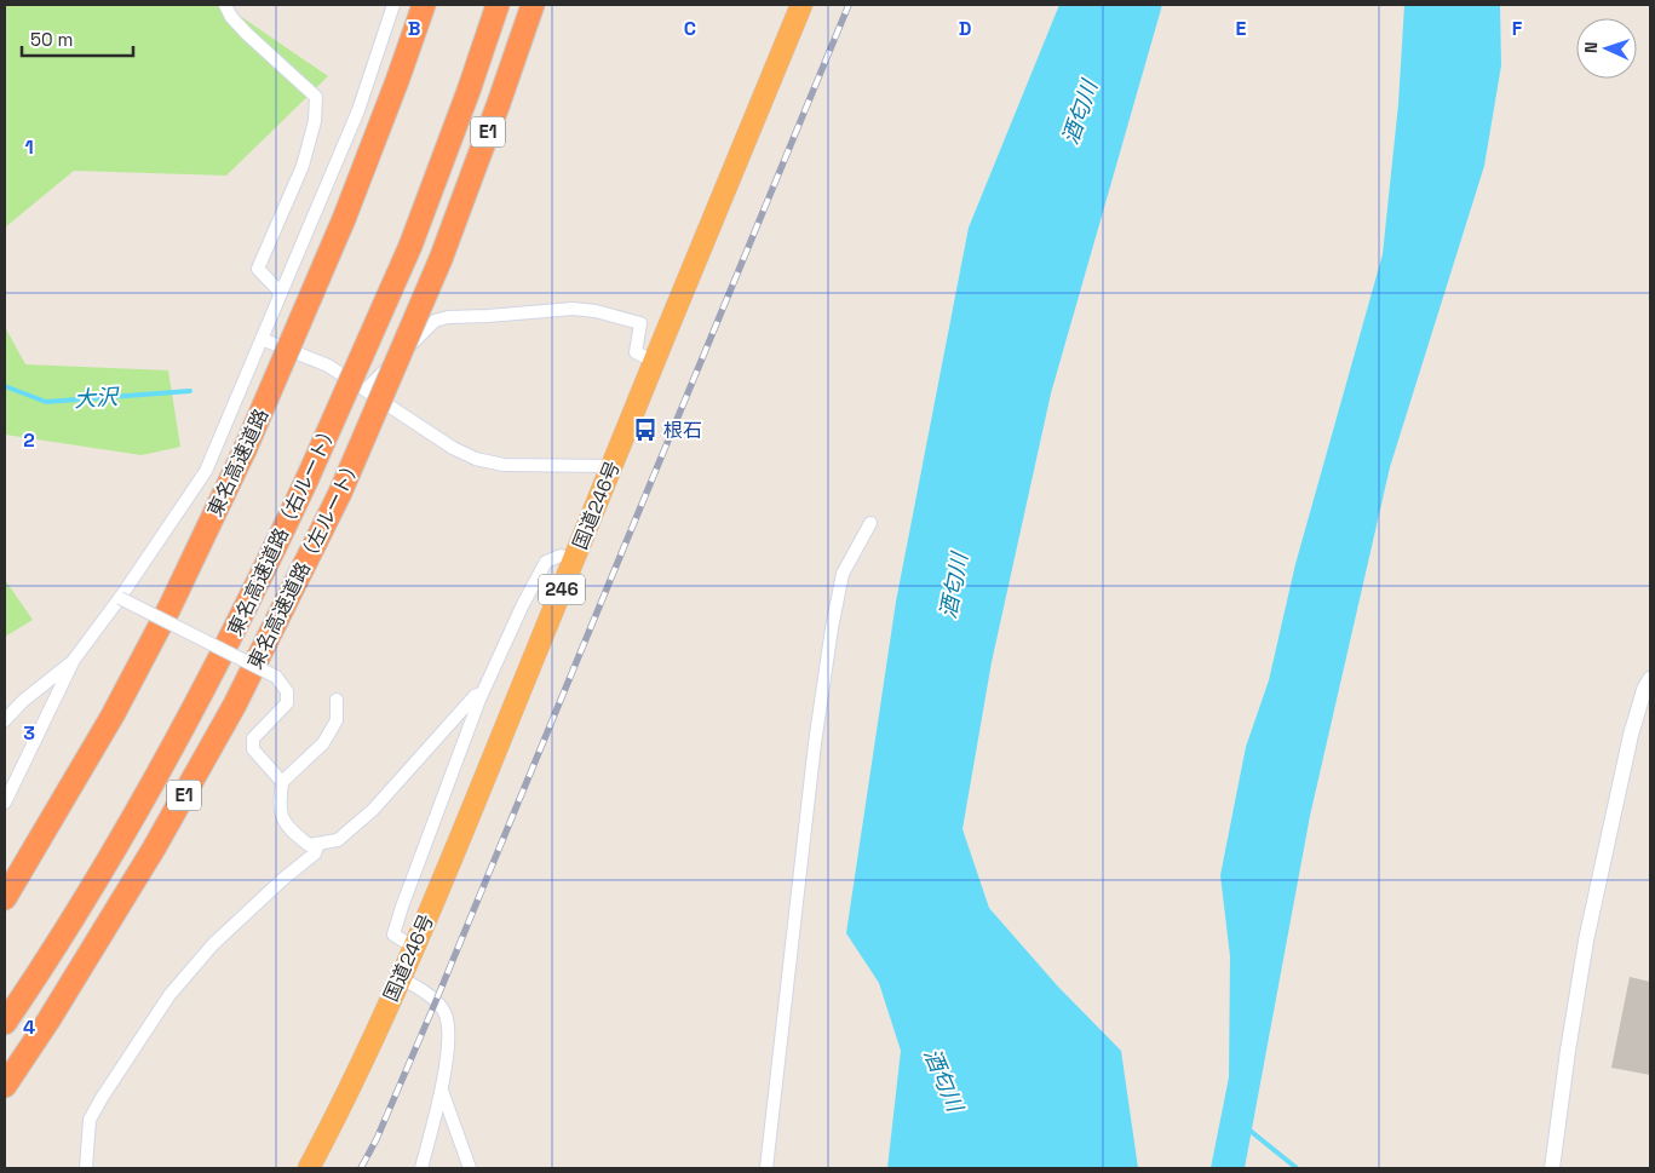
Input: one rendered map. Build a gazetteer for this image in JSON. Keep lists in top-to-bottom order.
{
  "streets": {
    "highway": [
      "E1",
      "東名高速道路",
      "国道246号",
      "東名高速道路（右ルート）",
      "東名高速道路（左ルート）",
      "246"
    ]
  },
  "water": ["酒匂川", "大沢"],
  "places": {
    "bus stop": ["根石"]
  },
  "scale_bar": "50 m",
  "north": "left",
  "grid": {
    "columns": [
      "B",
      "C",
      "D",
      "E",
      "F"
    ],
    "rows": [
      "1",
      "2",
      "3",
      "4"
    ]
  }
}
